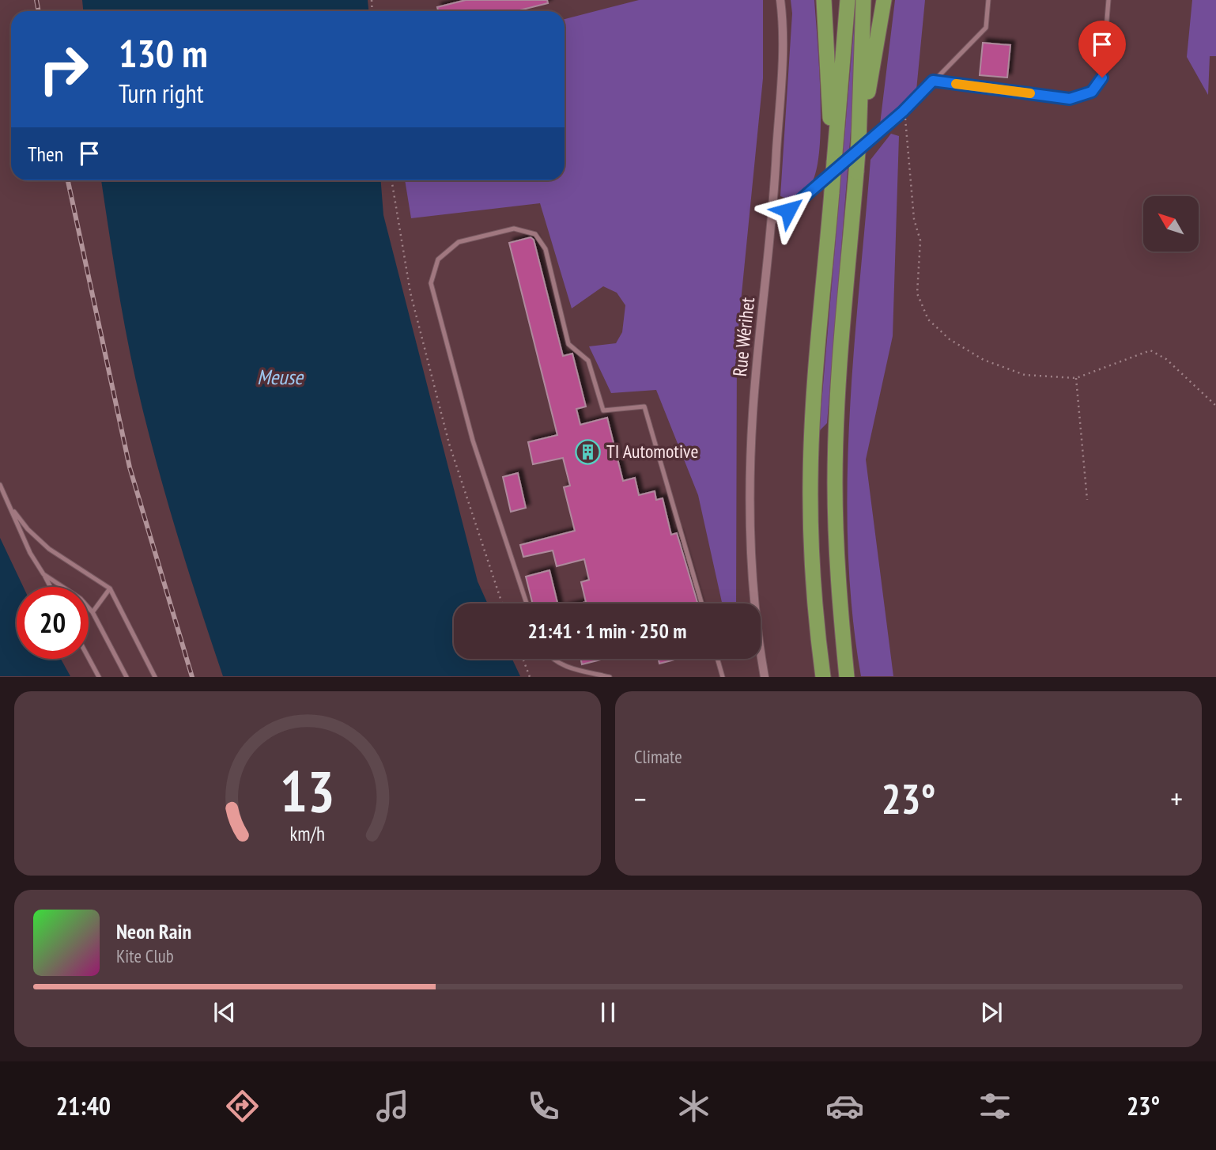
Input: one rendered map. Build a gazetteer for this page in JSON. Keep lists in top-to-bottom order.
{
  "streets": {
    "street": ["Rue Wérihet"]
  },
  "water": ["Meuse"],
  "places": {
    "building": ["TI Automotive"]
  },
  "north": "top left",
  "page": {
    "turn": ["130 m", "Turn right"],
    "then": "Then",
    "limit": "20",
    "trip": "21:41 · 1 min · 250 m",
    "tile": "Climate",
    "heat": ["−", "23°", "+"],
    "song": ["Neon Rain", "Kite Club"],
    "tabs": ["21:40", "23°"],
    "gauge": ["13", "km/h"]
  }
}
